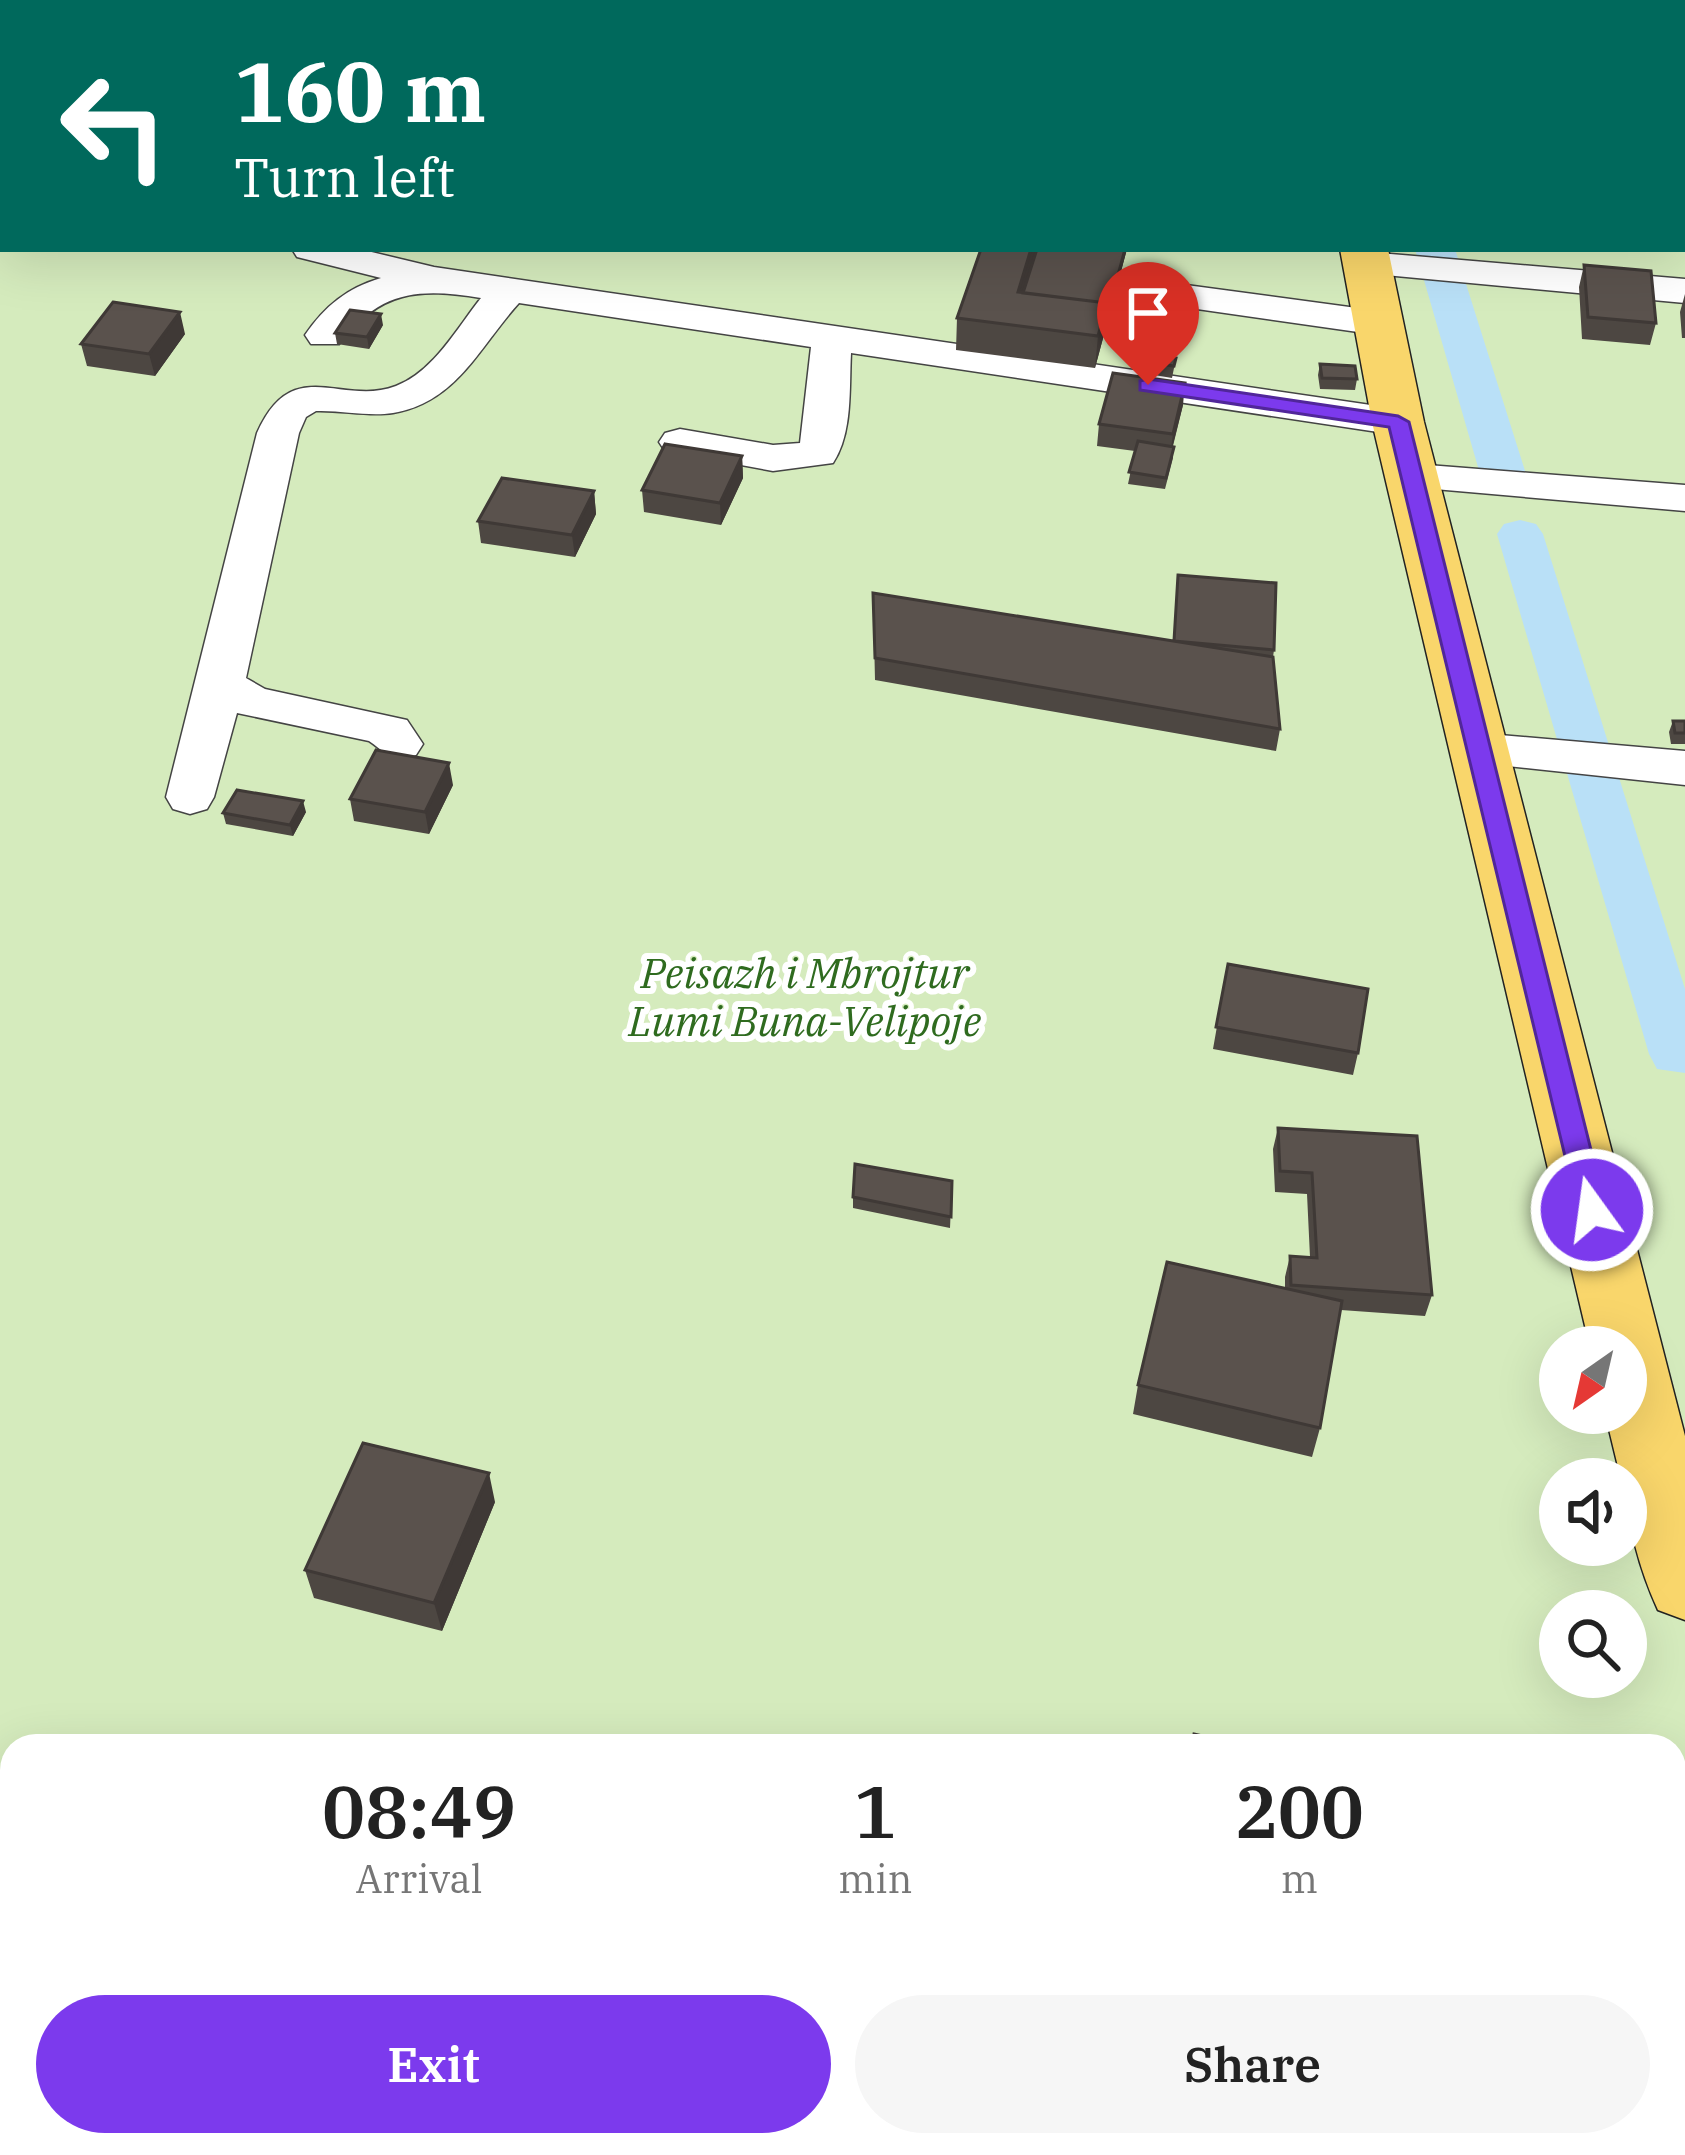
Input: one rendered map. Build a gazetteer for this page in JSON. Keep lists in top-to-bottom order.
{
  "parks": ["Peisazh i Mbrojtur Lumi Buna-Velipoje"],
  "north": "bottom left",
  "page": {
    "turn": ["160 m", "Turn left"],
    "eta": [
      "08:49",
      "Arrival",
      "1",
      "min",
      "200",
      "m"
    ],
    "buttons": ["Exit", "Share"]
  }
}
